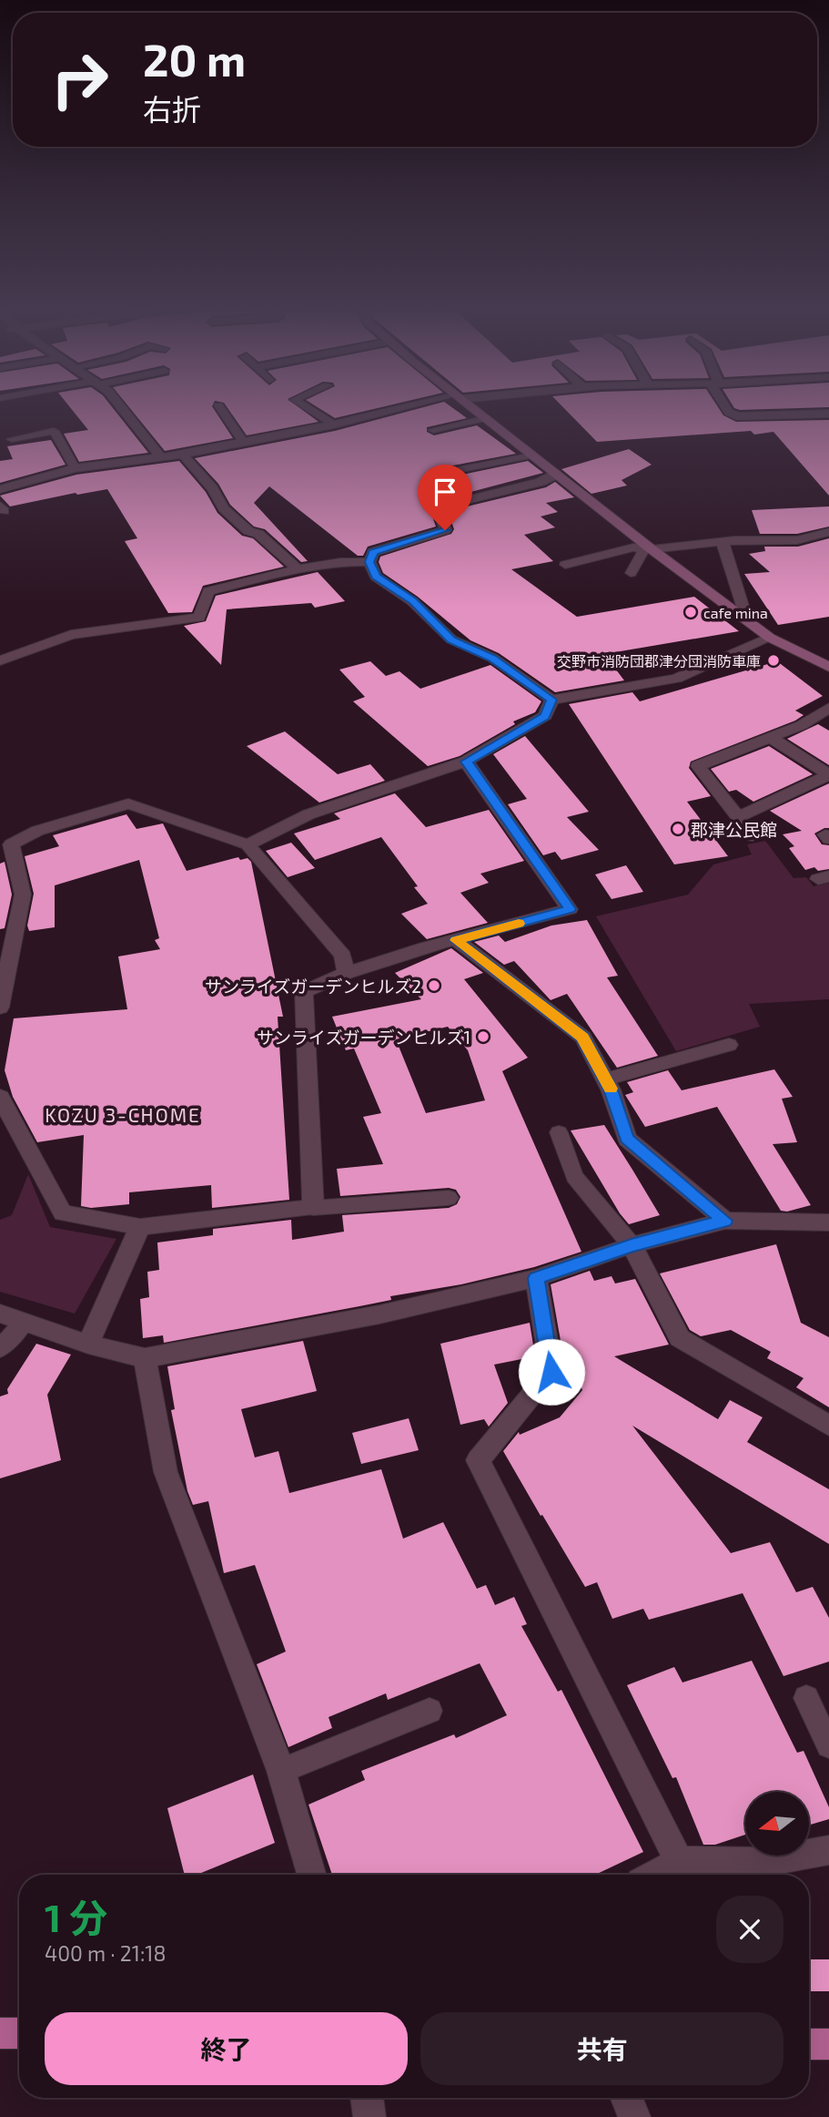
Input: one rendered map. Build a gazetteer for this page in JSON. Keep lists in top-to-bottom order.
{
  "districts": ["KOZU 3-CHOME"],
  "places": [
    "cafe mina",
    "交野市消防団郡津分団消防車庫",
    "郡津公民館",
    "サンライズガーデンヒルズ2",
    "サンライズガーデンヒルズ1"
  ],
  "north": "left",
  "page": {
    "turn": ["20 m", "右折"],
    "heading": ["1 分", "400 m · 21:18"],
    "buttons": ["終了", "共有"]
  }
}
